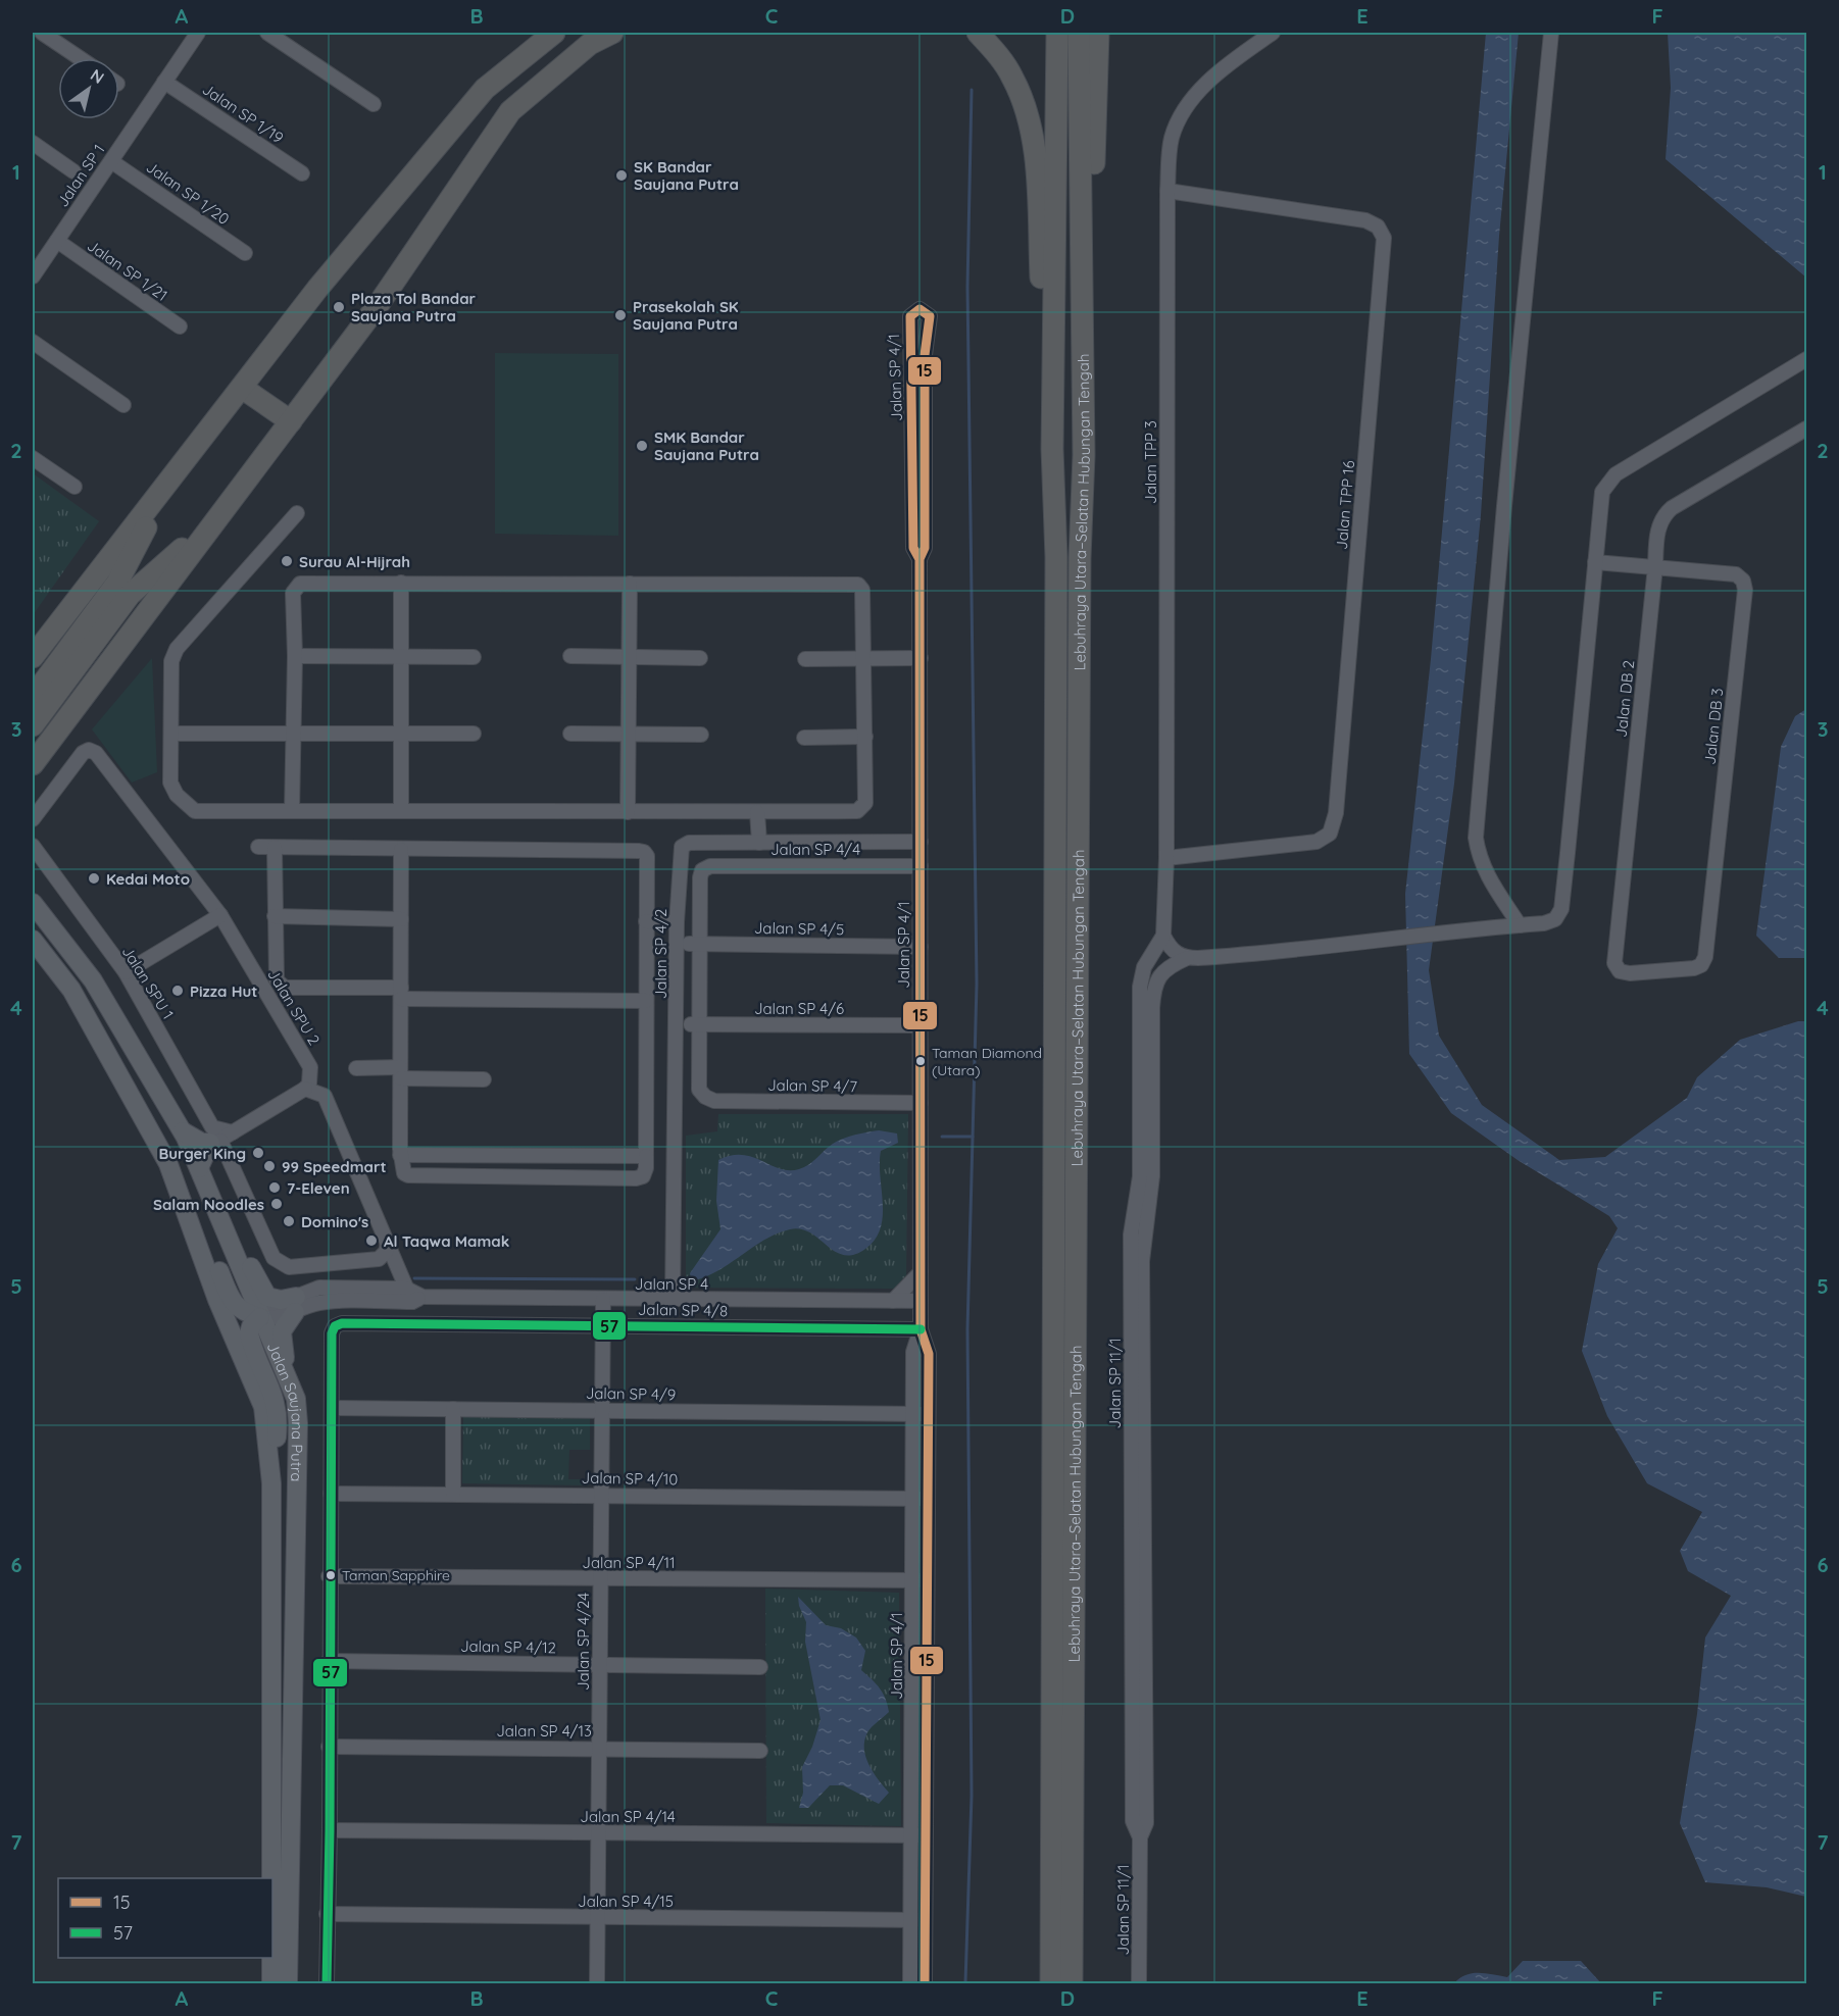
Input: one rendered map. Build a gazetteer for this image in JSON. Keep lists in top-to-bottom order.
{
  "streets": {
    "highway": ["Lebuhraya Utara–Selatan Hubungan Tengah"],
    "main road": ["Jalan Saujana Putra"],
    "street": [
      "Jalan SP 1/19",
      "Jalan SP 1",
      "Jalan SP 1/20",
      "Jalan SP 1/21",
      "Jalan SP 4/1",
      "Jalan TPP 3",
      "Jalan TPP 16",
      "Jalan DB 2",
      "Jalan DB 3",
      "Jalan SP 4/4",
      "Jalan SP 4/5",
      "Jalan SP 4/2",
      "Jalan SPU 1",
      "Jalan SPU 2",
      "Jalan SP 4/6",
      "Jalan SP 4/7",
      "Jalan SP 4",
      "Jalan SP 4/8",
      "Jalan SP 11/1",
      "Jalan SP 4/9",
      "Jalan SP 4/10",
      "Jalan SP 4/11",
      "Jalan SP 4/24",
      "Jalan SP 4/12",
      "Jalan SP 4/13",
      "Jalan SP 4/14",
      "Jalan SP 4/15"
    ]
  },
  "crossings": [
    ["Jalan SP 1/19", "Jalan SP 1"],
    ["Jalan SP 1", "Jalan SP 1/20"],
    ["Jalan SP 1", "Jalan SP 1/21"],
    ["Jalan SP 4/1", "Jalan SP 4/4"],
    ["Jalan SP 4/1", "Jalan SP 4/5"],
    ["Jalan SP 4/1", "Jalan SP 4/2"],
    ["Jalan SP 4/1", "Jalan SP 4/6"],
    ["Jalan SP 4/1", "Jalan SP 4/7"],
    ["Jalan SP 4/1", "Jalan SP 4"],
    ["Jalan SP 4/1", "Jalan SP 4/8"],
    ["Jalan SP 4/1", "Jalan SP 4/9"],
    ["Jalan SP 4/1", "Jalan SP 4/10"],
    ["Jalan SP 4/1", "Jalan SP 4/11"],
    ["Jalan SP 4/1", "Jalan SP 4/14"],
    ["Jalan SP 4/1", "Jalan SP 4/15"],
    ["Jalan TPP 3", "Jalan TPP 16"],
    ["Jalan TPP 3", "Jalan SP 11/1"],
    ["Jalan DB 2", "Jalan DB 3"],
    ["Jalan SP 4/4", "Jalan SP 4/5"],
    ["Jalan SP 4/5", "Jalan SP 4/2"],
    ["Jalan SP 4/2", "Jalan SP 4/6"],
    ["Jalan SP 4/2", "Jalan SP 4"],
    ["Jalan SP 4/6", "Jalan SP 4/7"],
    ["Jalan SP 4", "Jalan Saujana Putra"],
    ["Jalan SP 4", "Jalan SP 4/24"],
    ["Jalan SP 4/8", "Jalan SP 4/9"],
    ["Jalan SP 4/8", "Jalan SP 4/24"],
    ["Jalan SP 4/9", "Jalan SP 4/24"],
    ["Jalan SP 4/10", "Jalan SP 4/24"],
    ["Jalan SP 4/11", "Jalan SP 4/24"],
    ["Jalan SP 4/24", "Jalan SP 4/12"],
    ["Jalan SP 4/24", "Jalan SP 4/13"],
    ["Jalan SP 4/24", "Jalan SP 4/14"],
    ["Jalan SP 4/24", "Jalan SP 4/15"]
  ],
  "places": [
    "SK Bandar Saujana Putra",
    "Plaza Tol Bandar Saujana Putra",
    "Prasekolah SK Saujana Putra",
    "SMK Bandar Saujana Putra",
    "Surau Al-Hijrah",
    "Kedai Moto",
    "Pizza Hut",
    "Taman Diamond (Utara)",
    "Burger King",
    "99 Speedmart",
    "7-Eleven",
    "Salam Noodles",
    "Domino's",
    "Al Taqwa Mamak",
    "Taman Sapphire"
  ],
  "lines": ["transit line 15", "transit line 57"],
  "legend": ["15", "57"],
  "north": "top right",
  "grid": {
    "columns": [
      "A",
      "B",
      "C",
      "D",
      "E",
      "F"
    ],
    "rows": [
      "1",
      "2",
      "3",
      "4",
      "5",
      "6",
      "7"
    ]
  }
}
